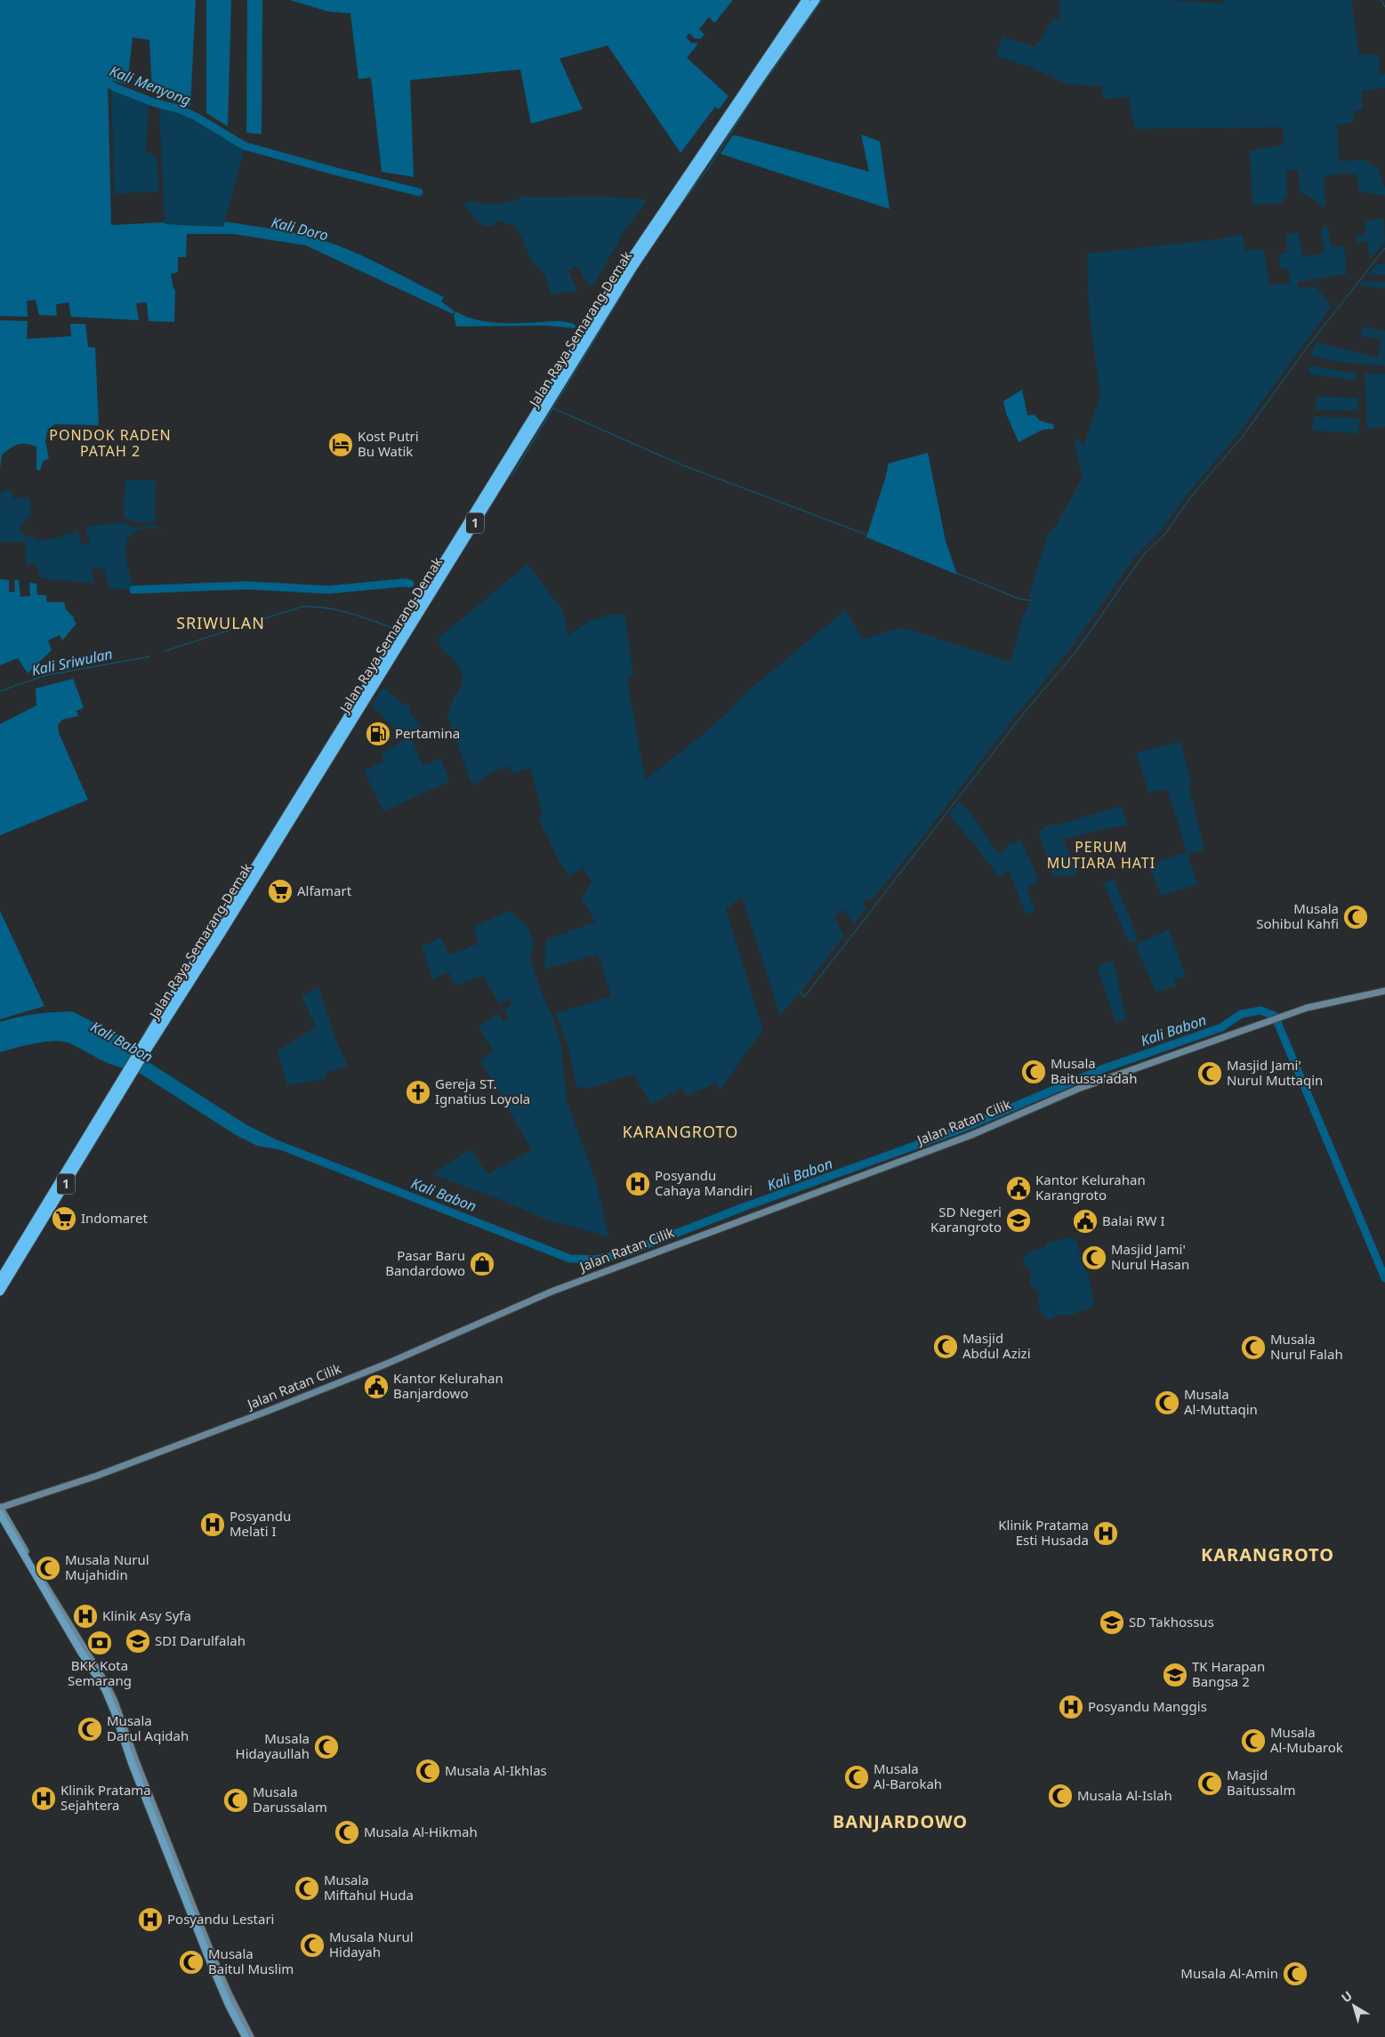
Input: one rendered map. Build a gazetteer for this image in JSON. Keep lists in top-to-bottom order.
{
  "streets": {
    "highway": ["Jalan Raya Semarang-Demak", "1"],
    "street": ["Jalan Ratan Cilik"]
  },
  "districts": [
    "PONDOK RADEN PATAH 2",
    "SRIWULAN",
    "PERUM MUTIARA HATI",
    "KARANGROTO",
    "KARANGROTO",
    "BANJARDOWO"
  ],
  "water": [
    "Kali Menyong",
    "Kali Doro",
    "Kali Sriwulan",
    "Kali Babon"
  ],
  "places": {
    "hotel": ["Kost Putri Bu Watik"],
    "fuel station": ["Pertamina"],
    "supermarket": ["Alfamart", "Indomaret"],
    "mosque": [
      "Musala Sohibul Kahfi",
      "Musala Baitussa'adah",
      "Masjid Jami' Nurul Muttaqin",
      "Masjid Jami' Nurul Hasan",
      "Masjid Abdul Azizi",
      "Musala Nurul Falah",
      "Musala Al-Muttaqin",
      "Musala Nurul Mujahidin",
      "Musala Darul Aqidah",
      "Musala Al-Mubarok",
      "Musala Hidayaullah",
      "Musala Al-Ikhlas",
      "Musala Al-Barokah",
      "Masjid Baitussalm",
      "Musala Al-Islah",
      "Musala Darussalam",
      "Musala Al-Hikmah",
      "Musala Miftahul Huda",
      "Musala Nurul Hidayah",
      "Musala Baitul Muslim",
      "Musala Al-Amin"
    ],
    "church": ["Gereja ST. Ignatius Loyola"],
    "hospital": [
      "Posyandu Cahaya Mandiri",
      "Posyandu Melati I",
      "Klinik Pratama Esti Husada",
      "Klinik Asy Syfa",
      "Posyandu Manggis",
      "Klinik Pratama Sejahtera",
      "Posyandu Lestari"
    ],
    "public building": ["Kantor Kelurahan Karangroto", "Balai RW I", "Kantor Kelurahan Banjardowo"],
    "school or university": [
      "SD Negeri Karangroto",
      "SD Takhossus",
      "SDI Darulfalah",
      "TK Harapan Bangsa 2"
    ],
    "shop": ["Pasar Baru Bandardowo"],
    "bank": ["BKK Kota Semarang"]
  },
  "north": "top left"
}
